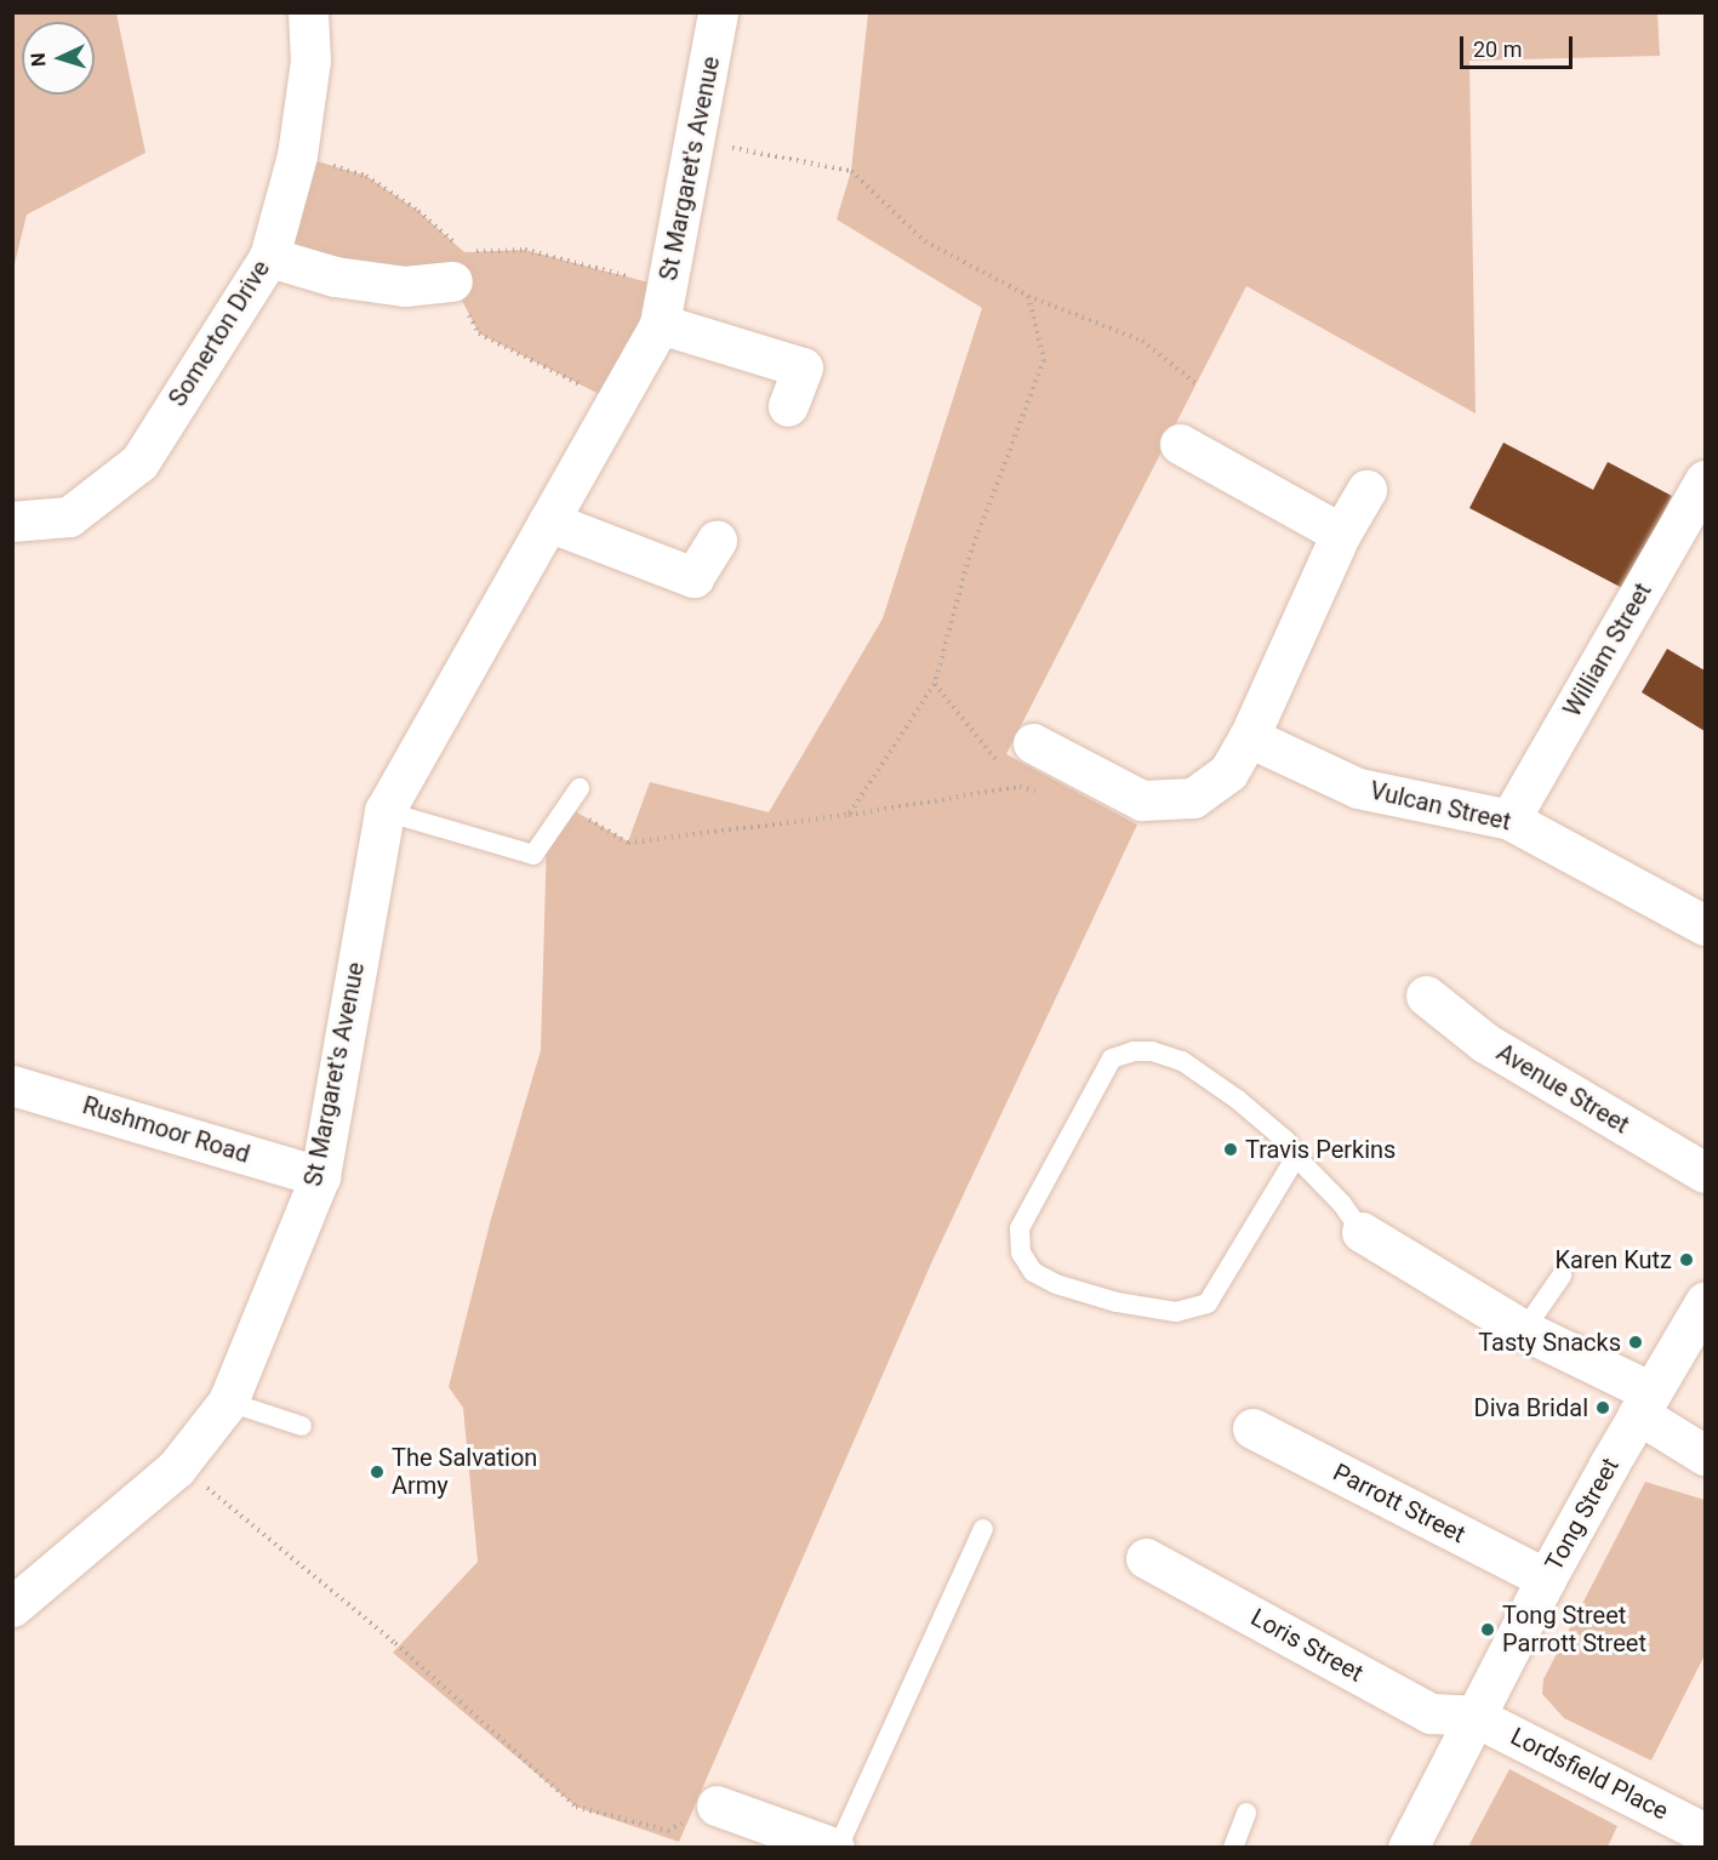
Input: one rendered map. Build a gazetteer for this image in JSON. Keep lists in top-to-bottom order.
{
  "streets": {
    "main road": [
      "St Margaret's Avenue",
      "Somerton Drive",
      "William Street",
      "Vulcan Street",
      "Avenue Street",
      "Rushmoor Road",
      "Parrott Street",
      "Tong Street",
      "Loris Street",
      "Lordsfield Place"
    ]
  },
  "crossings": [
    ["St Margaret's Avenue", "Rushmoor Road"],
    ["William Street", "Vulcan Street"],
    ["Parrott Street", "Tong Street"],
    ["Tong Street", "Loris Street"],
    ["Tong Street", "Lordsfield Place"],
    ["Loris Street", "Lordsfield Place"]
  ],
  "places": [
    "Travis Perkins",
    "Karen Kutz",
    "Tasty Snacks",
    "Diva Bridal",
    "The Salvation Army",
    "Tong Street Parrott Street"
  ],
  "scale_bar": "20 m",
  "north": "left"
}
